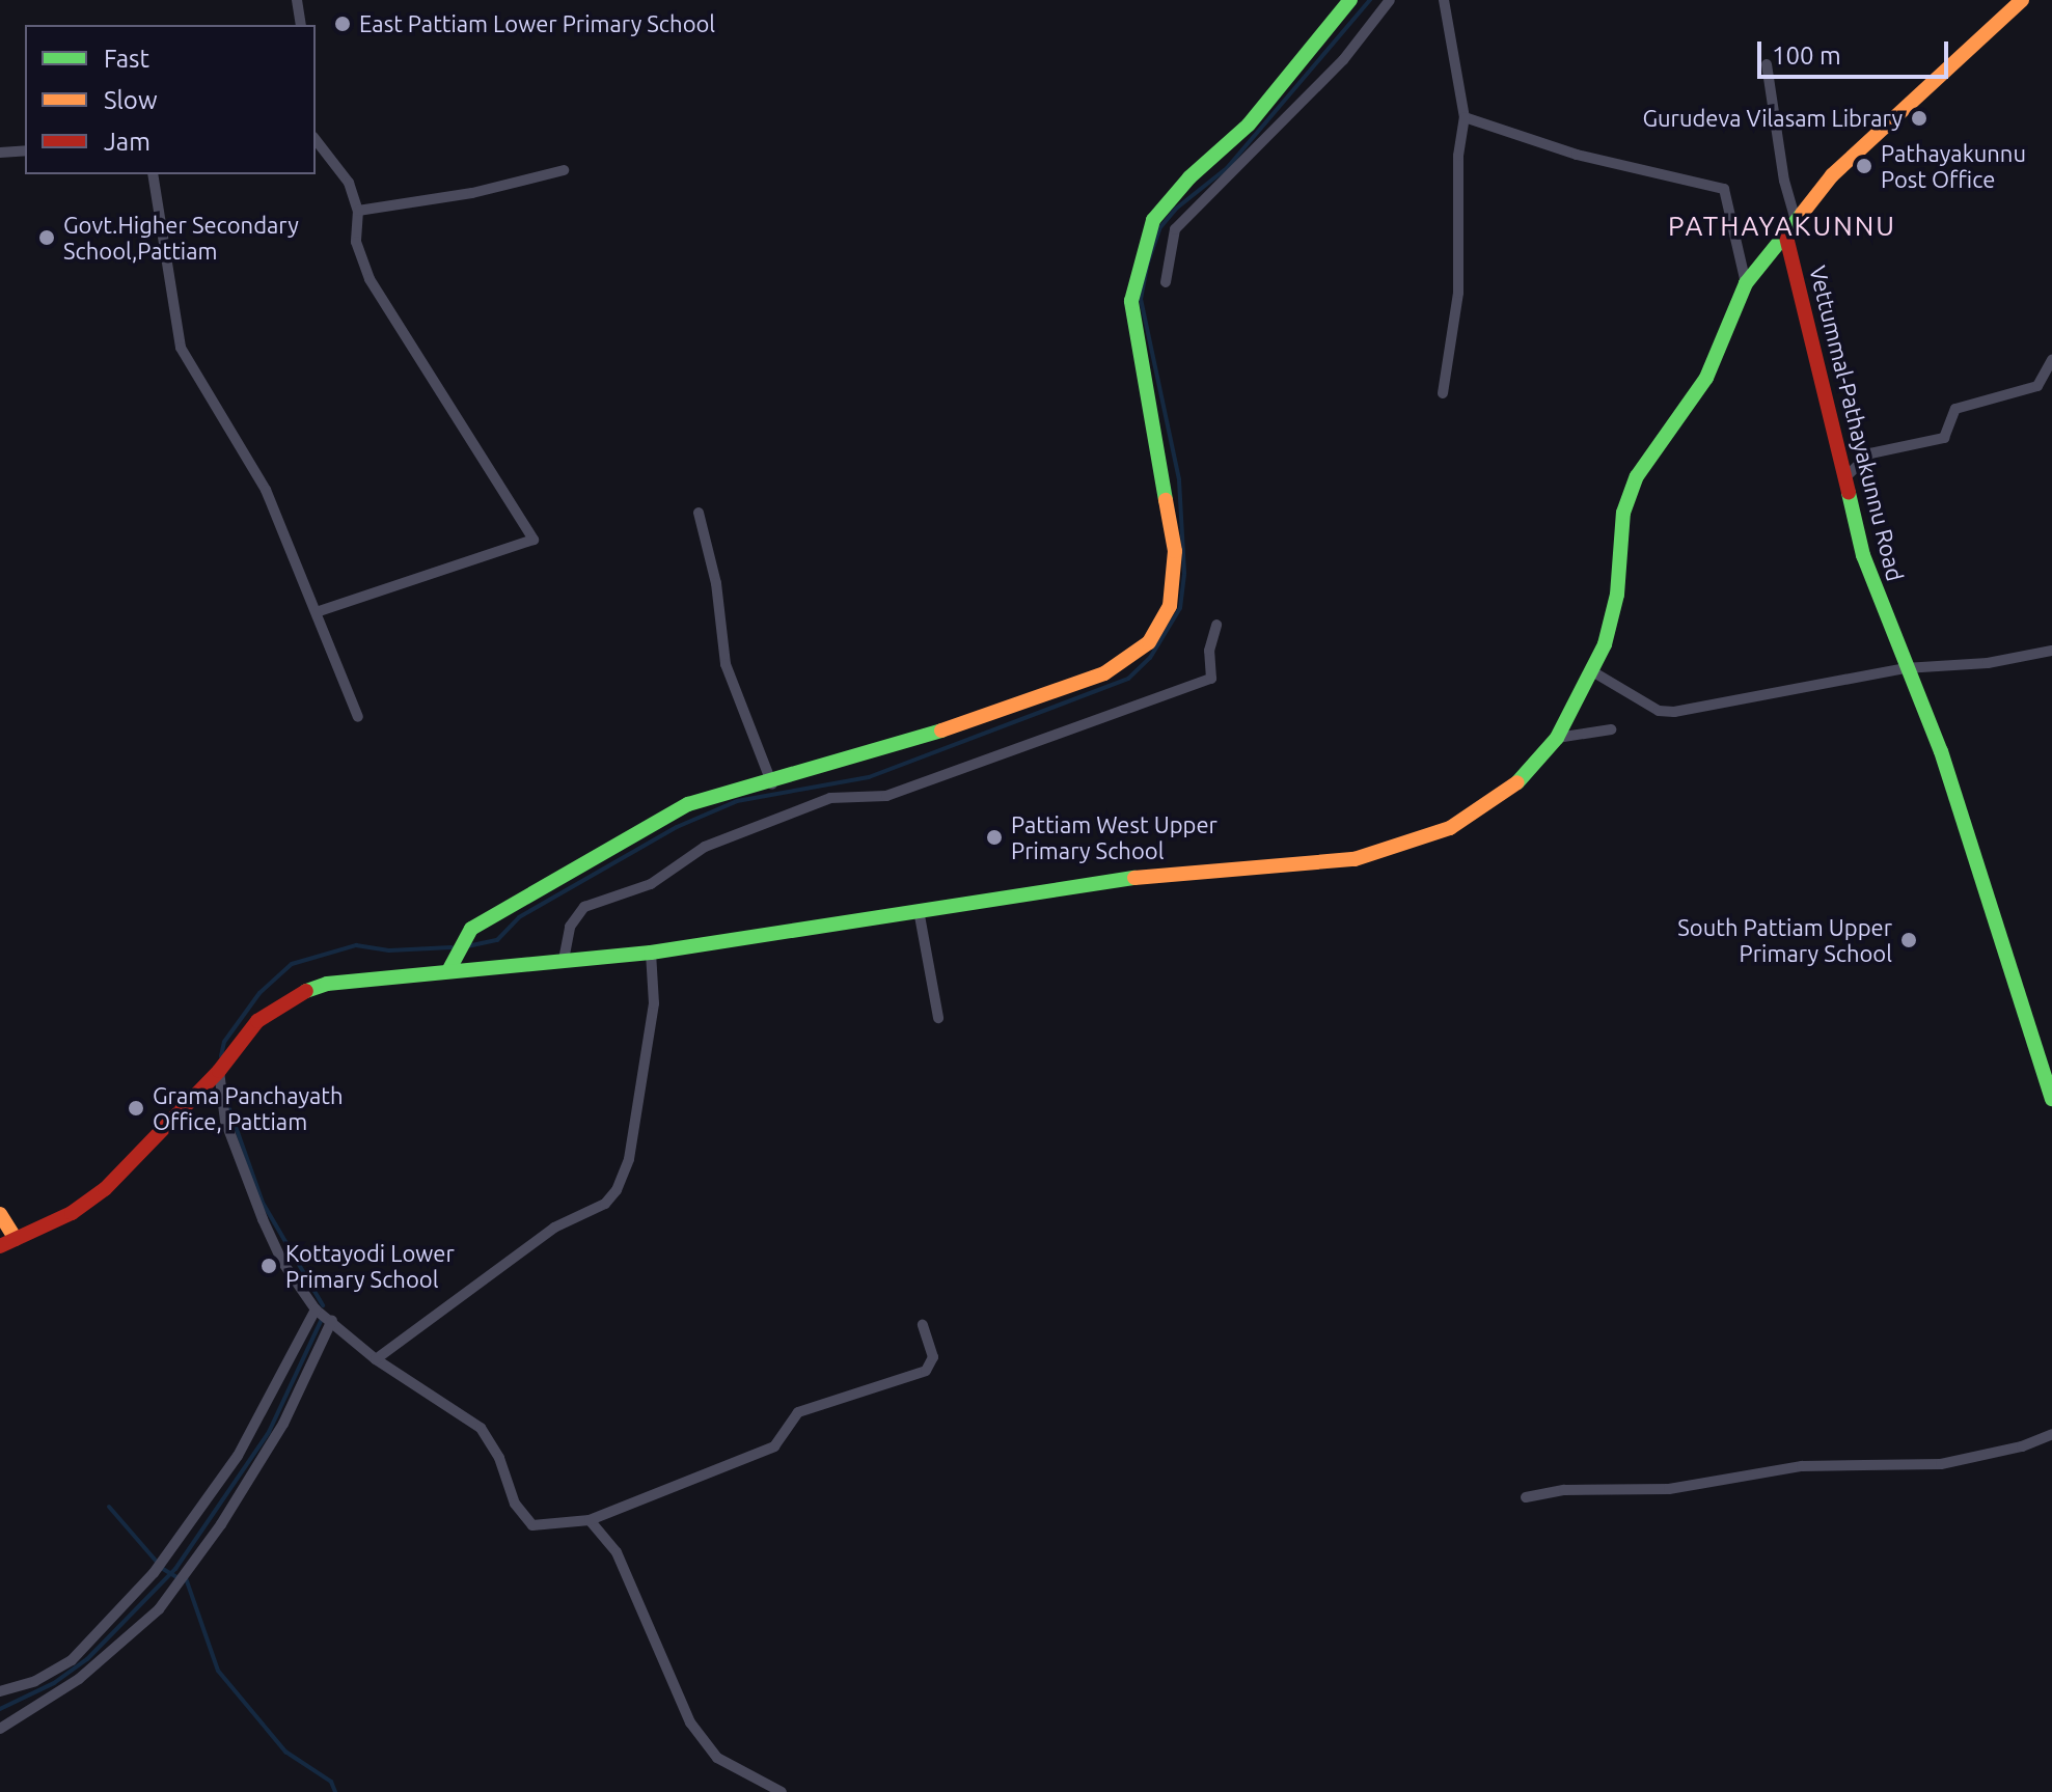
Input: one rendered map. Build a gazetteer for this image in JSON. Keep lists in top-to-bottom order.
{
  "streets": {
    "main road": ["Vettummal-Pathayakunnu Road"]
  },
  "districts": ["PATHAYAKUNNU"],
  "places": [
    "East Pattiam Lower Primary School",
    "Gurudeva Vilasam Library",
    "Pathayakunnu Post Office",
    "Govt.Higher Secondary School,Pattiam",
    "Pattiam West Upper Primary School",
    "South Pattiam Upper Primary School",
    "Grama Panchayath Office, Pattiam",
    "Kottayodi Lower Primary School"
  ],
  "legend": ["Fast", "Slow", "Jam"],
  "scale_bar": "100 m"
}
